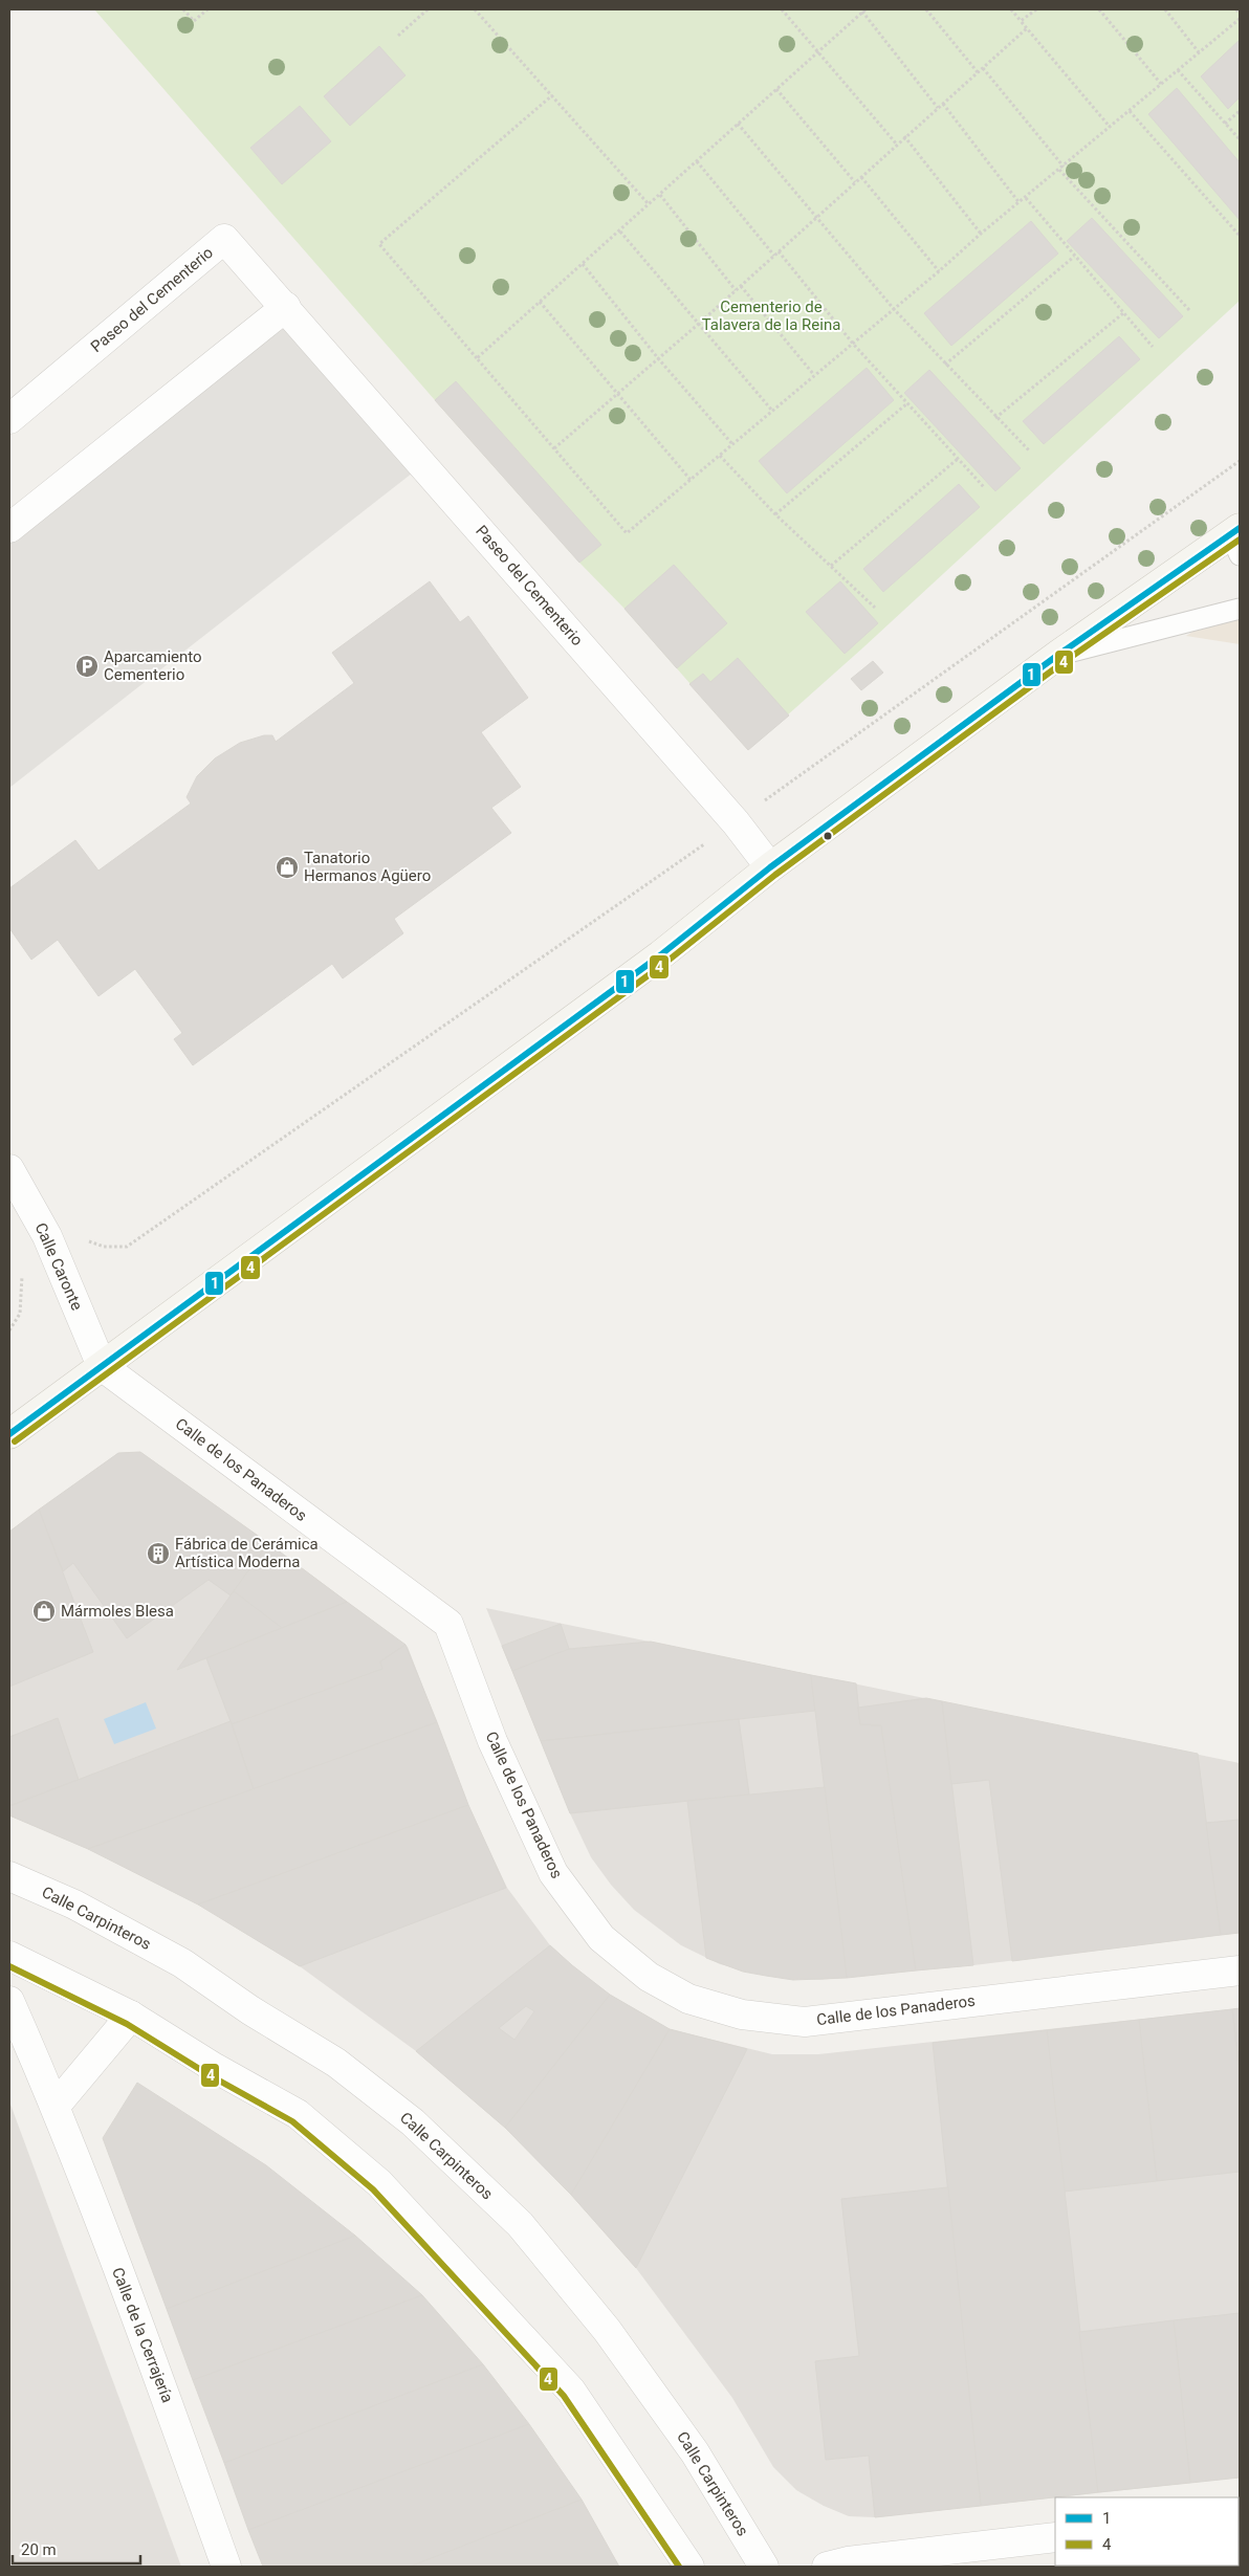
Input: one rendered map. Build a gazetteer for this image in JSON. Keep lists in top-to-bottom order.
{
  "streets": {
    "street": [
      "Paseo del Cementerio",
      "Calle Caronte",
      "Calle de los Panaderos",
      "Calle Carpinteros",
      "Calle de la Cerrajería"
    ]
  },
  "crossings": [
    ["Calle Caronte", "Calle de los Panaderos"]
  ],
  "parks": ["Cementerio de Talavera de la Reina"],
  "places": {
    "parking": ["Aparcamiento Cementerio"],
    "shop": ["Tanatorio Hermanos Agüero", "Mármoles Blesa"],
    "building": ["Fábrica de Cerámica Artística Moderna"]
  },
  "lines": ["transit line 1", "transit line 4"],
  "legend": ["1", "4"],
  "scale_bar": "20 m"
}
